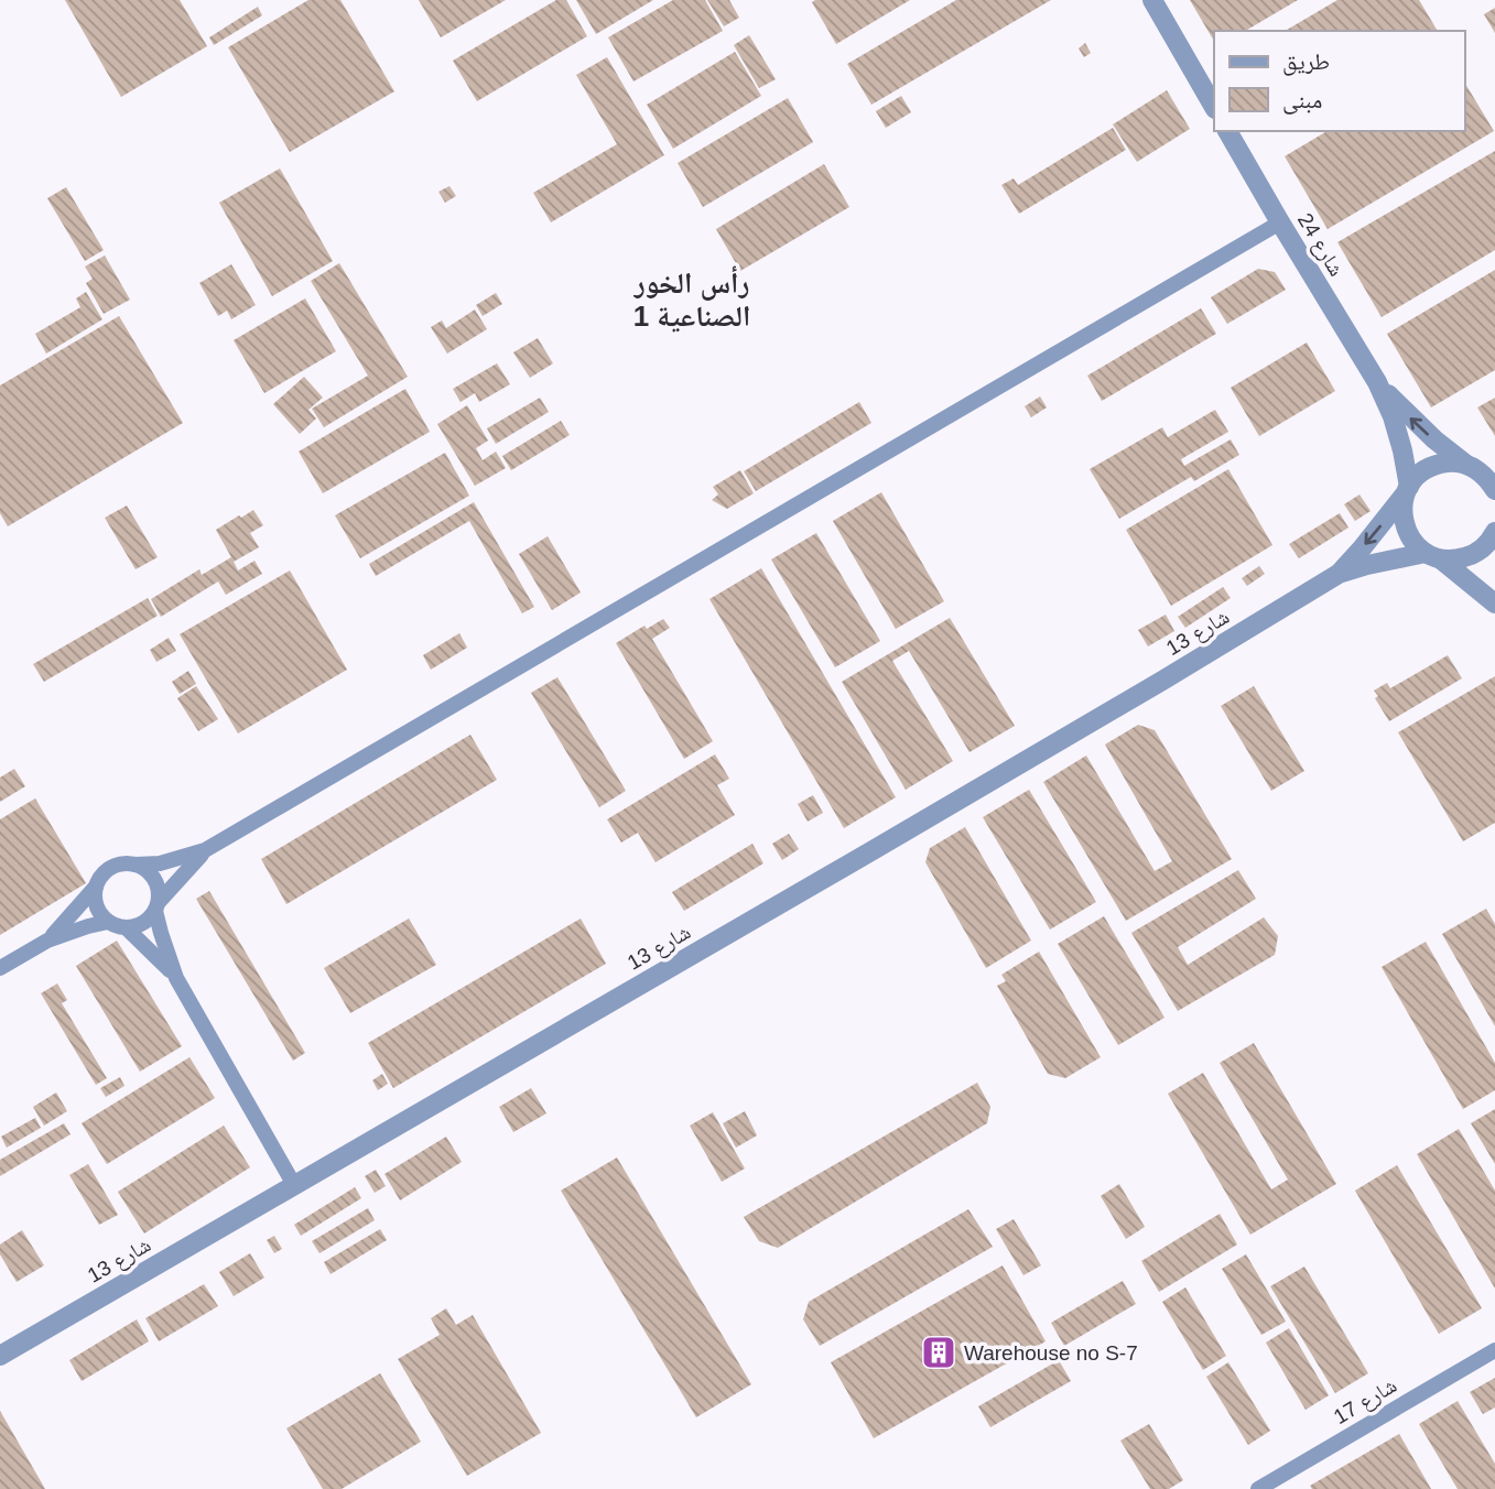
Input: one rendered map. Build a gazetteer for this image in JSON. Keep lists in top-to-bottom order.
{
  "streets": {
    "street": ["شارع 24", "شارع 13", "شارع 17"]
  },
  "crossings": [
    ["شارع 24", "شارع 13"]
  ],
  "districts": ["رأس الخور الصناعية 1"],
  "places": {
    "building": ["Warehouse no S-7"]
  },
  "legend": ["طريق", "مبنى"]
}
